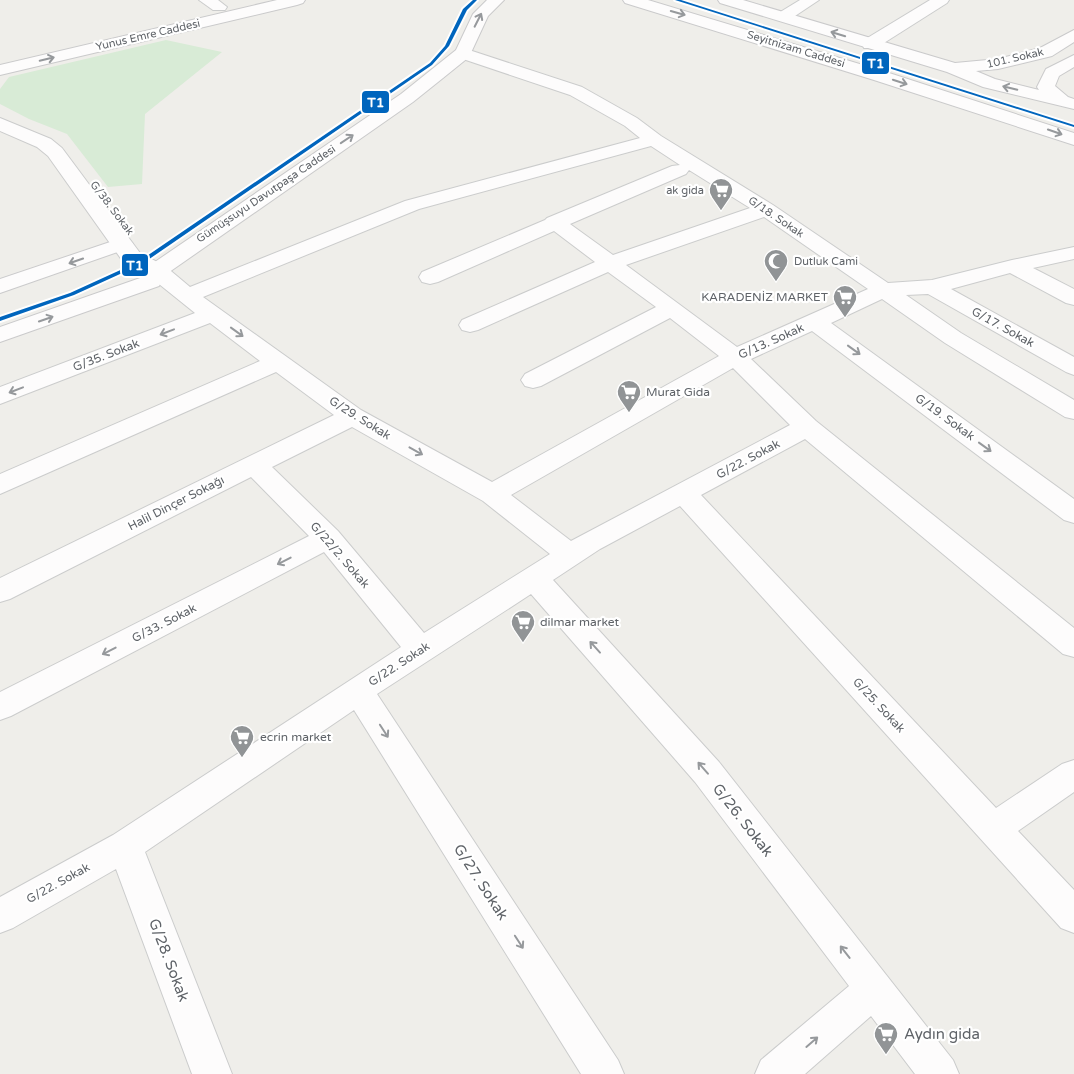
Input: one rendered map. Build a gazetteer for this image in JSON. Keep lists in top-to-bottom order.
{
  "streets": {
    "street": [
      "Yunus Emre Caddesi",
      "Seyitnizam Caddesi",
      "101. Sokak",
      "Gümüşsuyu Davutpaşa Caddesi",
      "G/38. Sokak",
      "G/18. Sokak",
      "G/17. Sokak",
      "G/13. Sokak",
      "G/35. Sokak",
      "G/19. Sokak",
      "G/29. Sokak",
      "G/22. Sokak",
      "Halil Dinçer Sokağı",
      "G/22/2. Sokak",
      "G/33. Sokak",
      "G/25. Sokak",
      "G/26. Sokak",
      "G/27. Sokak",
      "G/28. Sokak"
    ]
  },
  "crossings": [
    ["Gümüşsuyu Davutpaşa Caddesi", "G/38. Sokak"],
    ["Gümüşsuyu Davutpaşa Caddesi", "G/18. Sokak"],
    ["Gümüşsuyu Davutpaşa Caddesi", "G/29. Sokak"],
    ["G/38. Sokak", "G/29. Sokak"],
    ["G/18. Sokak", "G/13. Sokak"],
    ["G/17. Sokak", "G/13. Sokak"],
    ["G/13. Sokak", "G/19. Sokak"],
    ["G/13. Sokak", "G/29. Sokak"],
    ["G/35. Sokak", "G/29. Sokak"],
    ["G/29. Sokak", "G/22. Sokak"],
    ["G/29. Sokak", "Halil Dinçer Sokağı"],
    ["G/22. Sokak", "G/22/2. Sokak"],
    ["G/22. Sokak", "G/25. Sokak"],
    ["G/22. Sokak", "G/26. Sokak"],
    ["G/22. Sokak", "G/27. Sokak"],
    ["G/22. Sokak", "G/28. Sokak"],
    ["Halil Dinçer Sokağı", "G/22/2. Sokak"],
    ["G/22/2. Sokak", "G/33. Sokak"]
  ],
  "one_way": ["G/29. Sokak", "G/26. Sokak", "G/27. Sokak"],
  "places": {
    "supermarket": [
      "ak gida",
      "KARADENİZ MARKET",
      "Murat Gida",
      "dilmar market",
      "ecrin market",
      "Aydın gida"
    ],
    "mosque": ["Dutluk Cami"]
  },
  "lines": ["transit line T1"]
}
